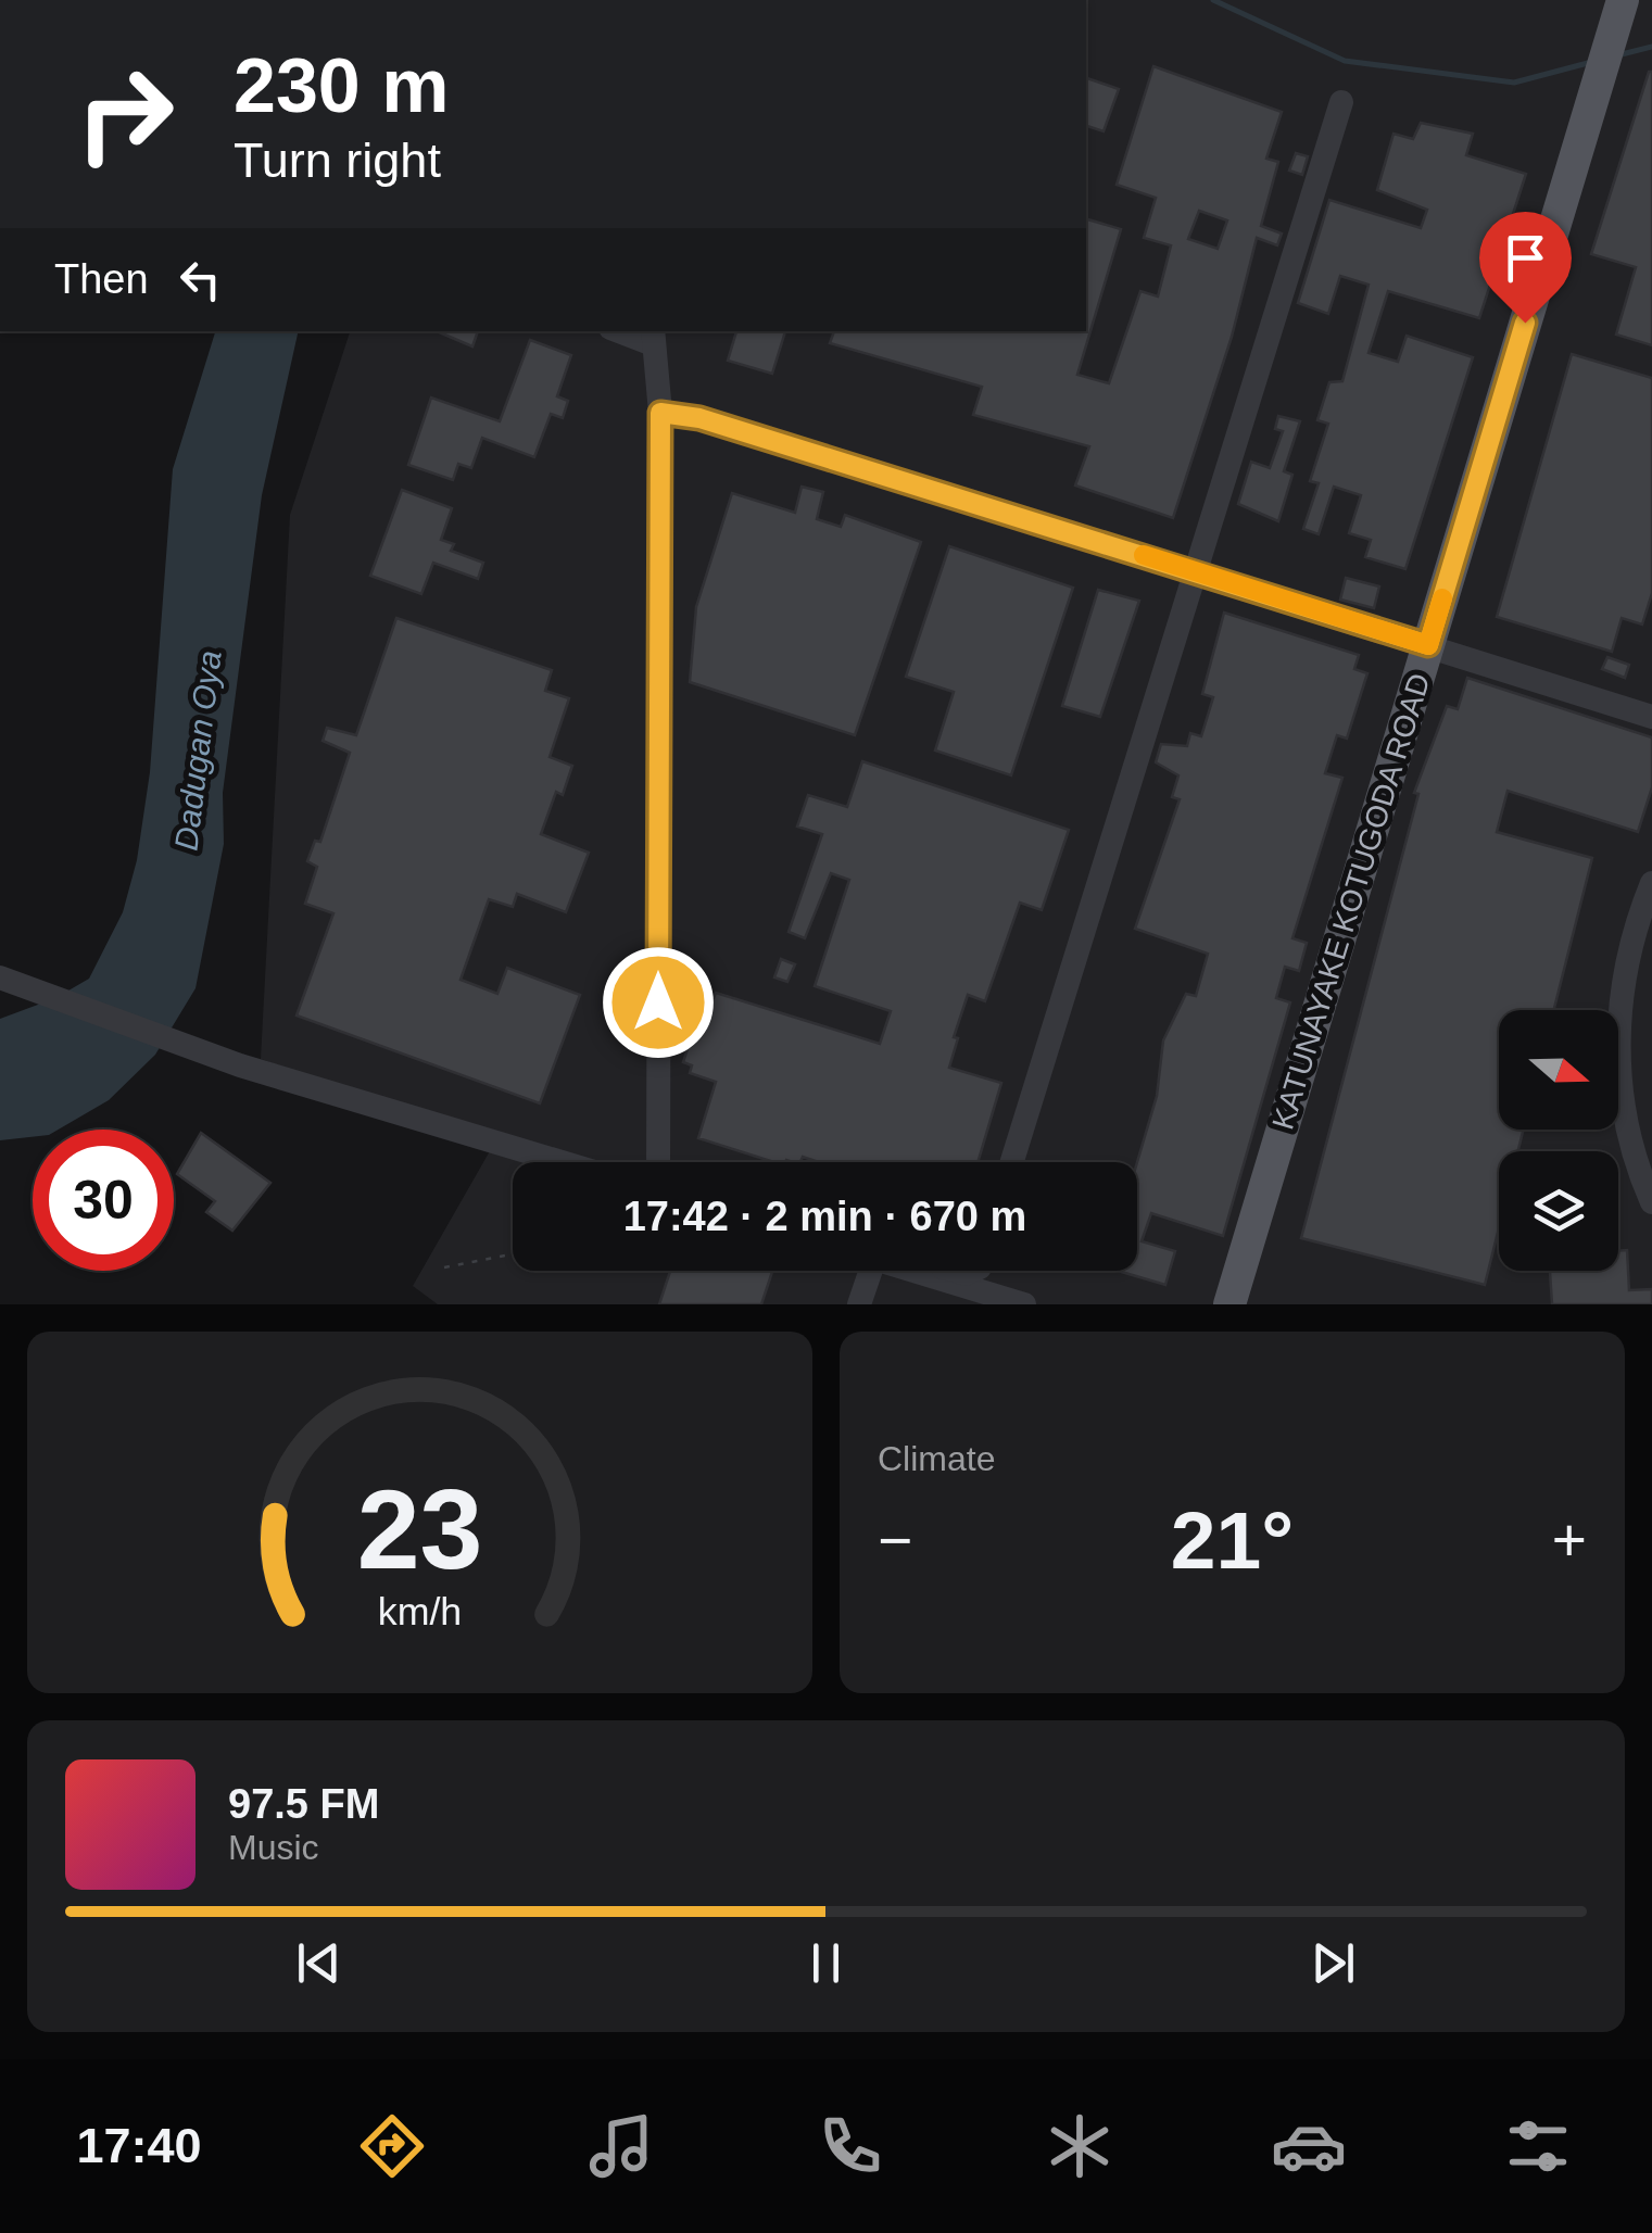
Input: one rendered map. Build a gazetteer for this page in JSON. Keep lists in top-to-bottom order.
{
  "streets": {
    "main road": ["KATUNAYAKE KOTUGODA ROAD"]
  },
  "water": ["Dadugan Oya"],
  "north": "right",
  "page": {
    "turn": ["230 m", "Turn right"],
    "then": "Then",
    "limit": "30",
    "trip": "17:42 · 2 min · 670 m",
    "tile": "Climate",
    "heat": ["−", "21°", "+"],
    "song": ["97.5 FM", "Music"],
    "tabs": "17:40",
    "gauge": ["23", "km/h"]
  }
}
